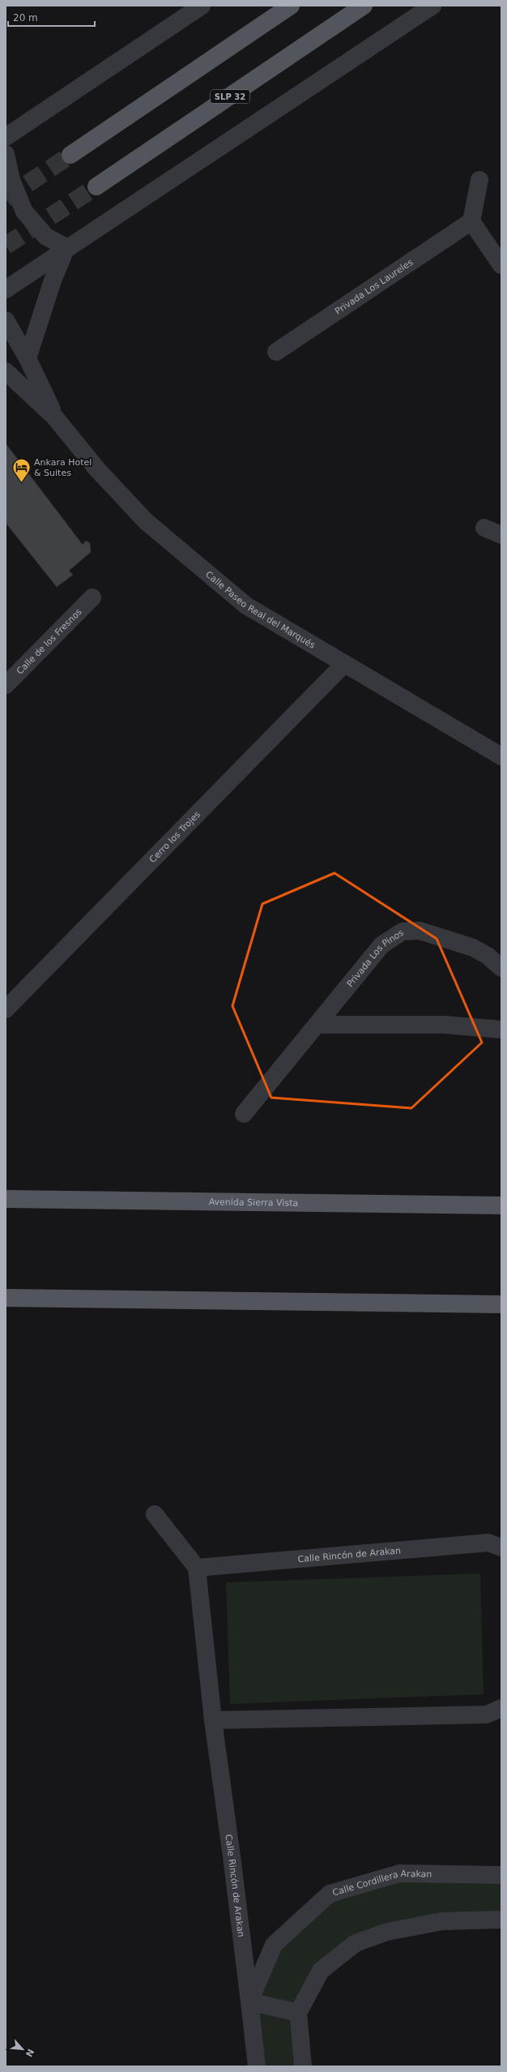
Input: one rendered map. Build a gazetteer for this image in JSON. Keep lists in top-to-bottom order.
{
  "streets": {
    "main road": ["SLP 32", "Avenida Sierra Vista"],
    "street": [
      "Privada Los Laureles",
      "Calle Paseo Real del Marqués",
      "Calle de los Fresnos",
      "Cerro los Trojes",
      "Privada Los Pinos",
      "Calle Rincón de Arakan",
      "Calle Cordillera Arakan"
    ]
  },
  "crossings": [
    ["Calle Paseo Real del Marqués", "Cerro los Trojes"],
    ["Calle Rincón de Arakan", "Calle Cordillera Arakan"]
  ],
  "places": {
    "hotel": ["Ankara Hotel & Suites"]
  },
  "scale_bar": "20 m",
  "north": "bottom right"
}
